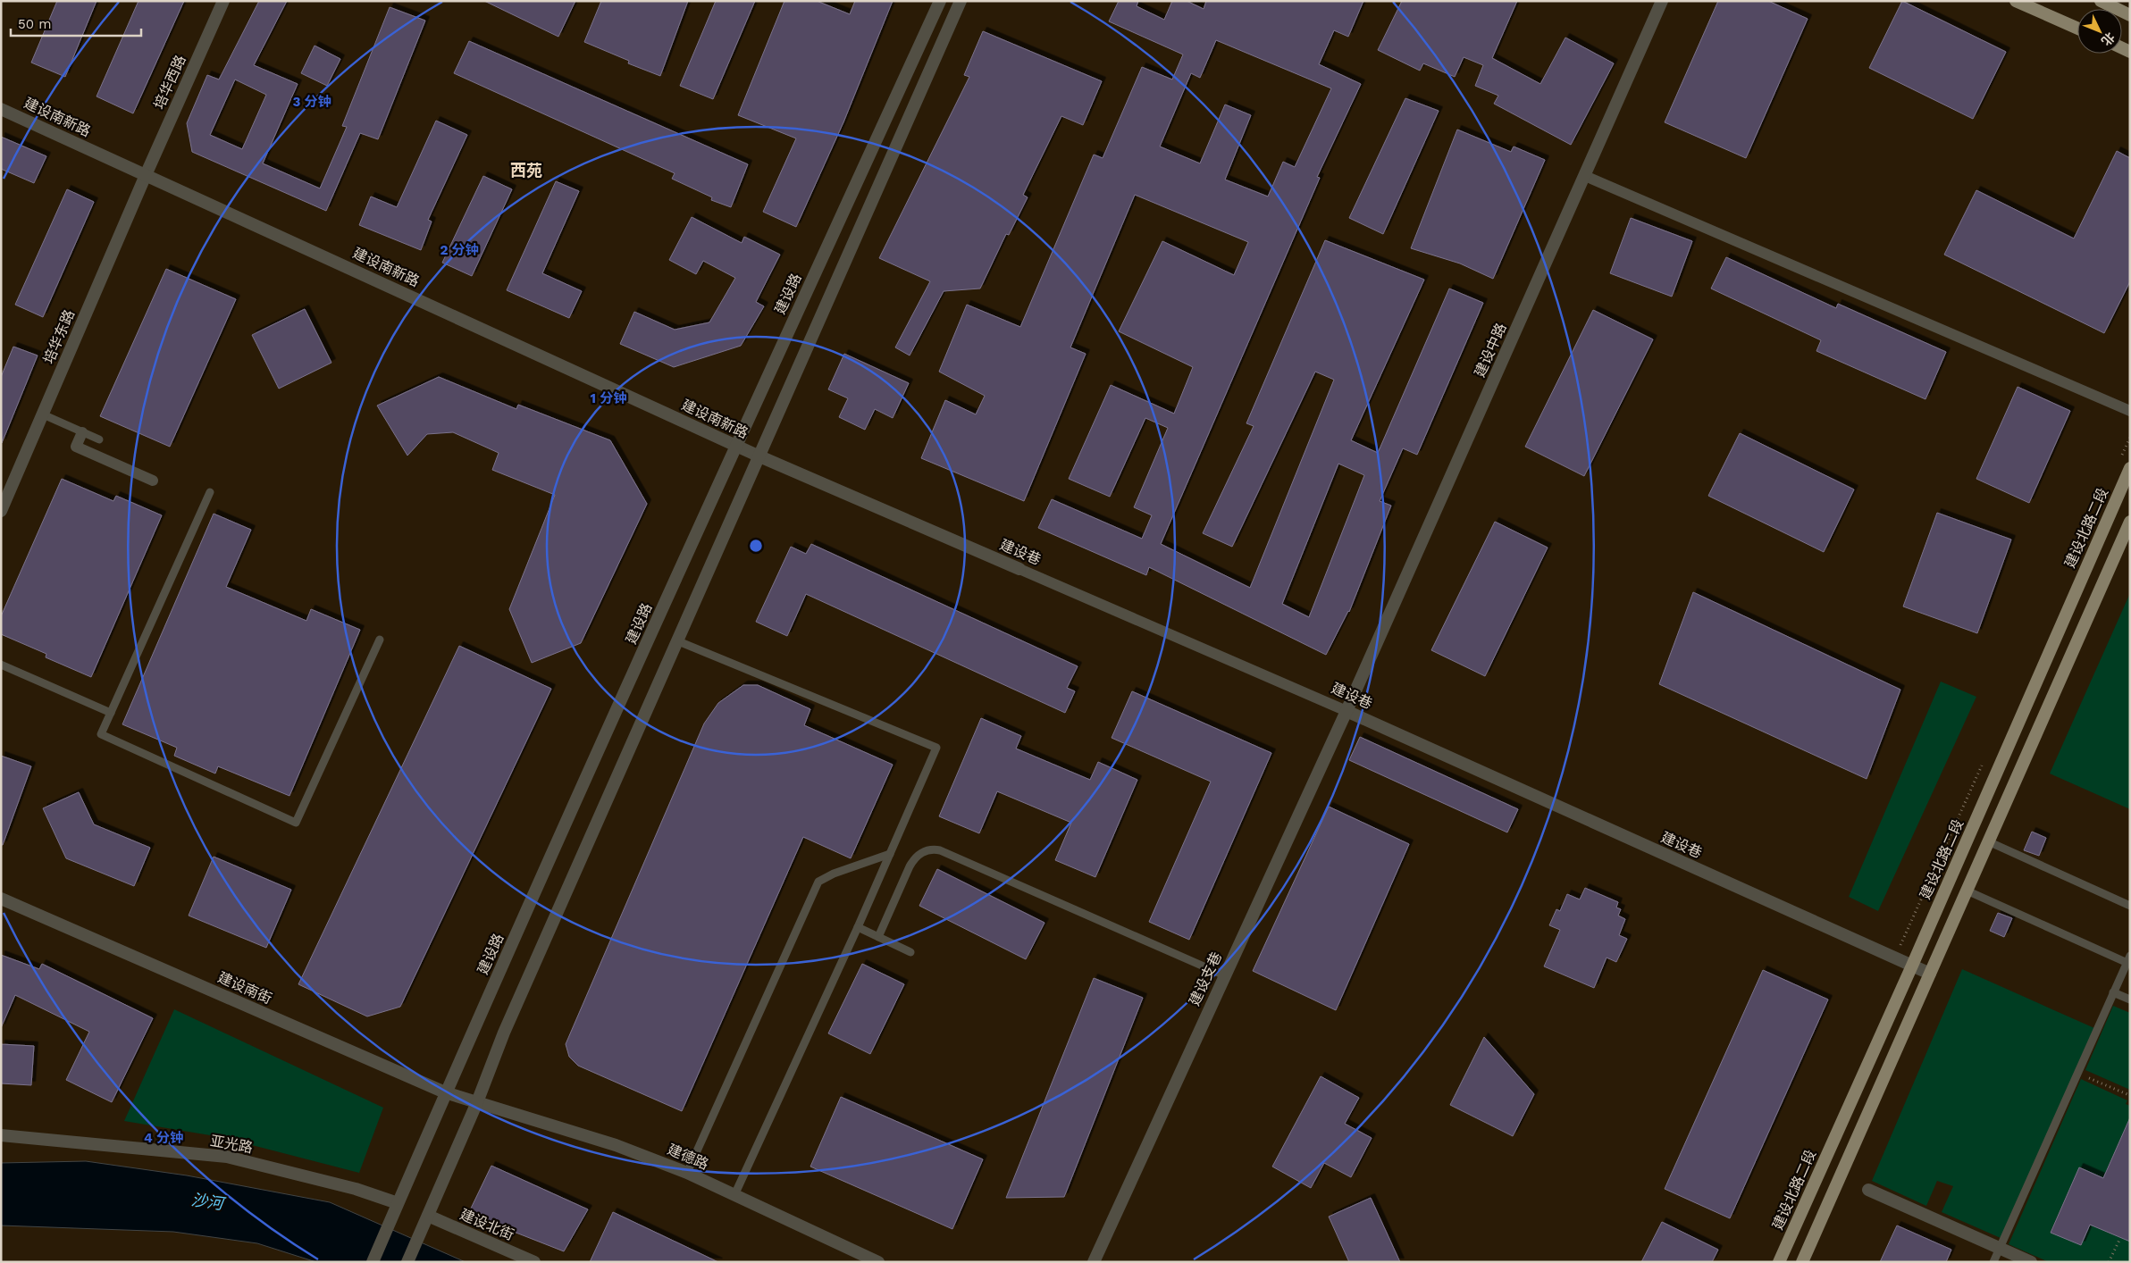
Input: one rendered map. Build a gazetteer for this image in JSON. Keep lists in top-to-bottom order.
{
  "streets": {
    "main road": ["建设北路二段"],
    "street": [
      "培华西路",
      "建设南新路",
      "建设路",
      "培华东路",
      "建设中路",
      "建设巷",
      "建设支巷",
      "建设南街",
      "亚光路",
      "建德路",
      "建设北街"
    ]
  },
  "crossings": [
    ["培华西路", "建设南新路"],
    ["培华西路", "培华东路"],
    ["建设南新路", "建设路"],
    ["建设南新路", "培华东路"],
    ["建设南新路", "建设巷"],
    ["建设路", "建设南街"],
    ["建设路", "亚光路"],
    ["建设中路", "建设巷"],
    ["建设中路", "建设支巷"],
    ["建设北路二段", "建设巷"],
    ["建设巷", "建设支巷"],
    ["建设南街", "建德路"]
  ],
  "districts": ["西苑"],
  "water": ["沙河"],
  "scale_bar": "50 m",
  "north": "bottom right",
  "rings": [
    "3 分钟",
    "2 分钟",
    "1 分钟",
    "4 分钟"
  ]
}
